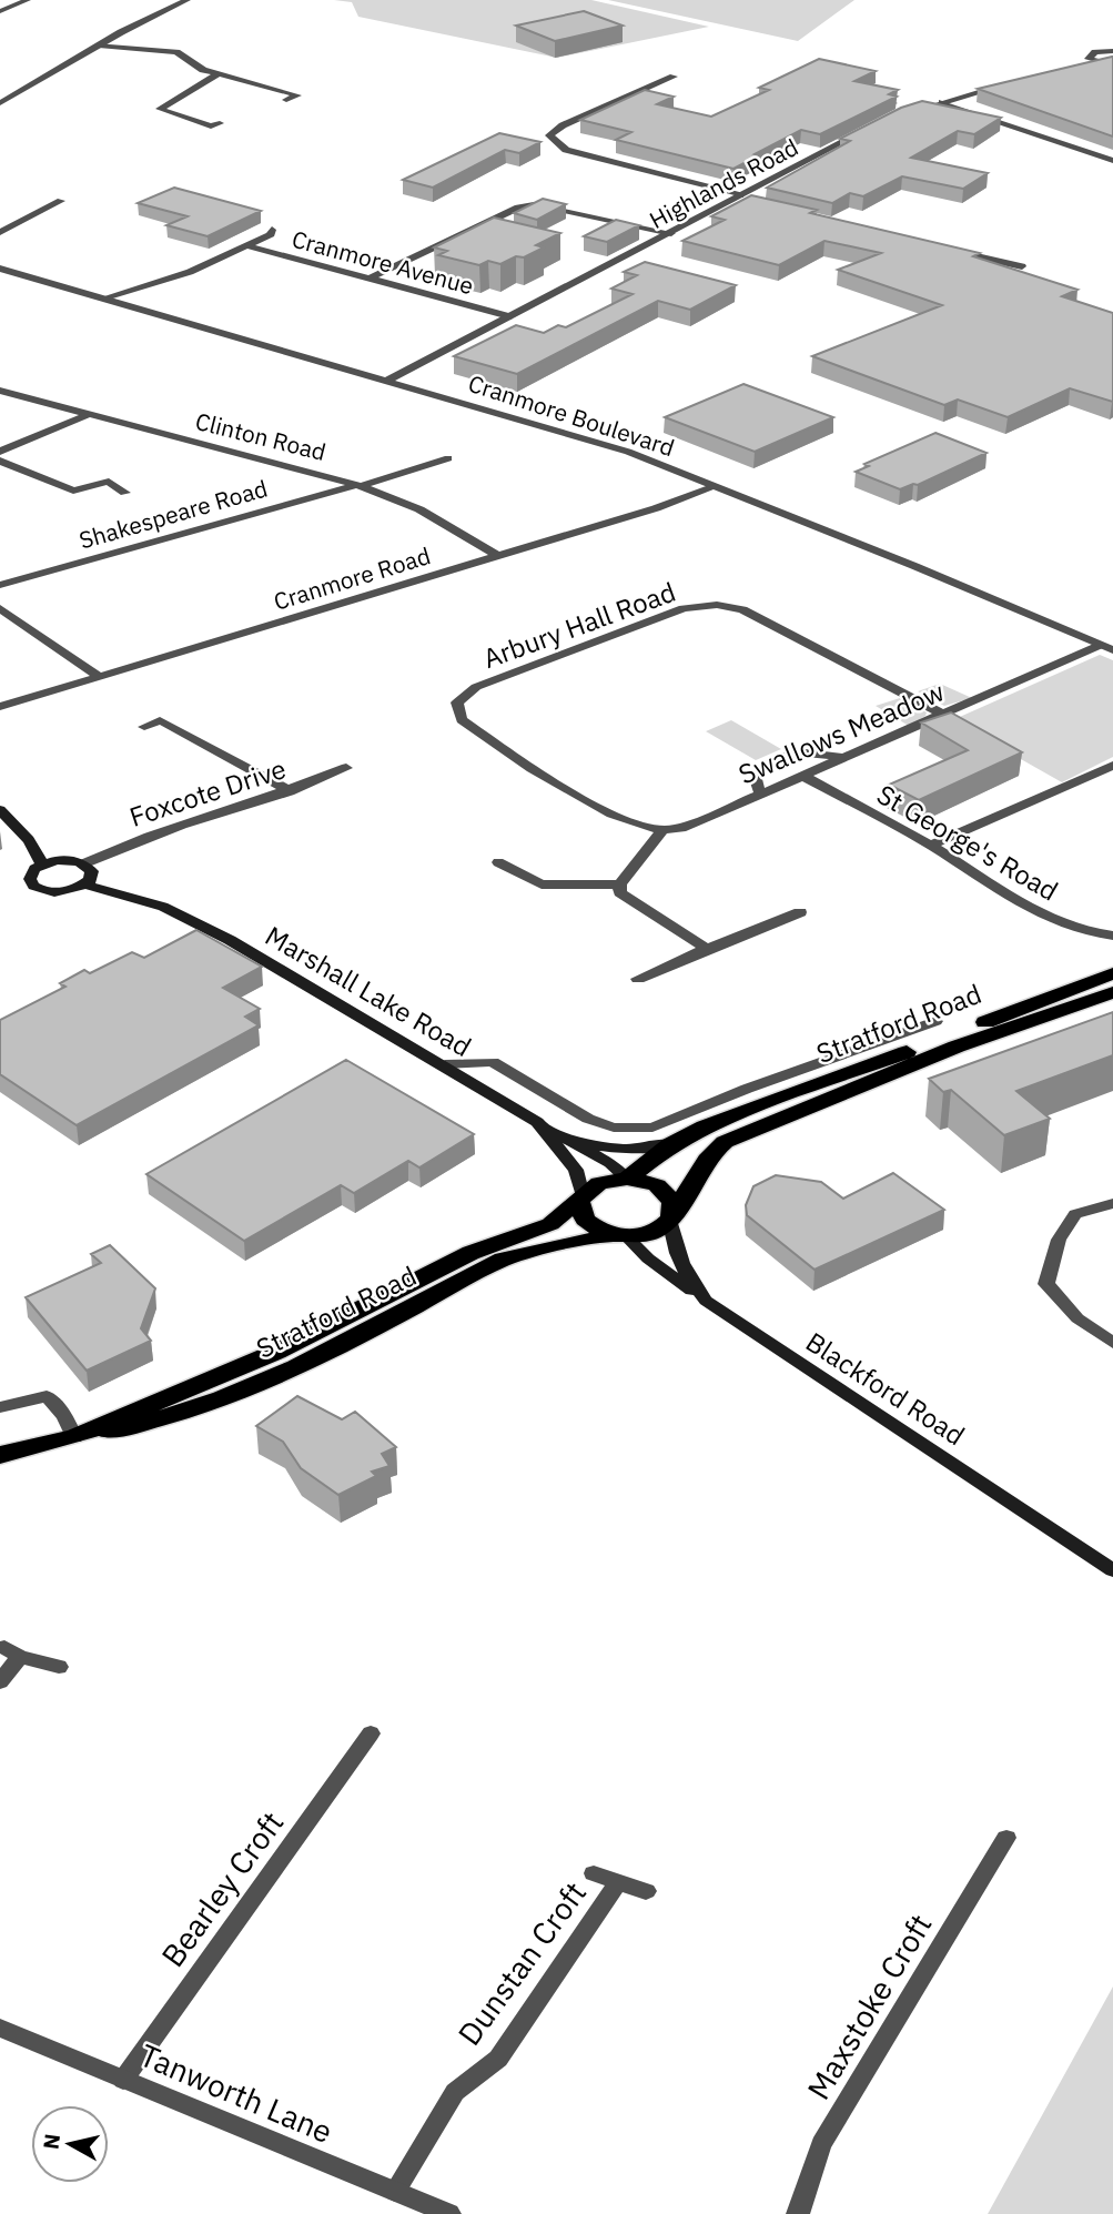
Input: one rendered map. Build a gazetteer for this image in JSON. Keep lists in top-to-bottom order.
{
  "streets": {
    "highway": ["Stratford Road"],
    "main road": ["Marshall Lake Road", "Blackford Road"],
    "street": [
      "Highlands Road",
      "Cranmore Avenue",
      "Cranmore Boulevard",
      "Clinton Road",
      "Shakespeare Road",
      "Cranmore Road",
      "Arbury Hall Road",
      "Swallows Meadow",
      "Foxcote Drive",
      "St George's Road",
      "Bearley Croft",
      "Dunstan Croft",
      "Maxstoke Croft",
      "Tanworth Lane"
    ]
  },
  "crossings": [
    ["Highlands Road", "Cranmore Avenue"],
    ["Highlands Road", "Cranmore Boulevard"],
    ["Cranmore Boulevard", "Cranmore Road"],
    ["Cranmore Boulevard", "Swallows Meadow"],
    ["Clinton Road", "Shakespeare Road"],
    ["Clinton Road", "Cranmore Road"],
    ["Arbury Hall Road", "Swallows Meadow"],
    ["Swallows Meadow", "St George's Road"],
    ["Marshall Lake Road", "Stratford Road"],
    ["Marshall Lake Road", "Blackford Road"],
    ["Stratford Road", "Blackford Road"],
    ["Bearley Croft", "Tanworth Lane"],
    ["Dunstan Croft", "Tanworth Lane"]
  ],
  "north": "left"
}
